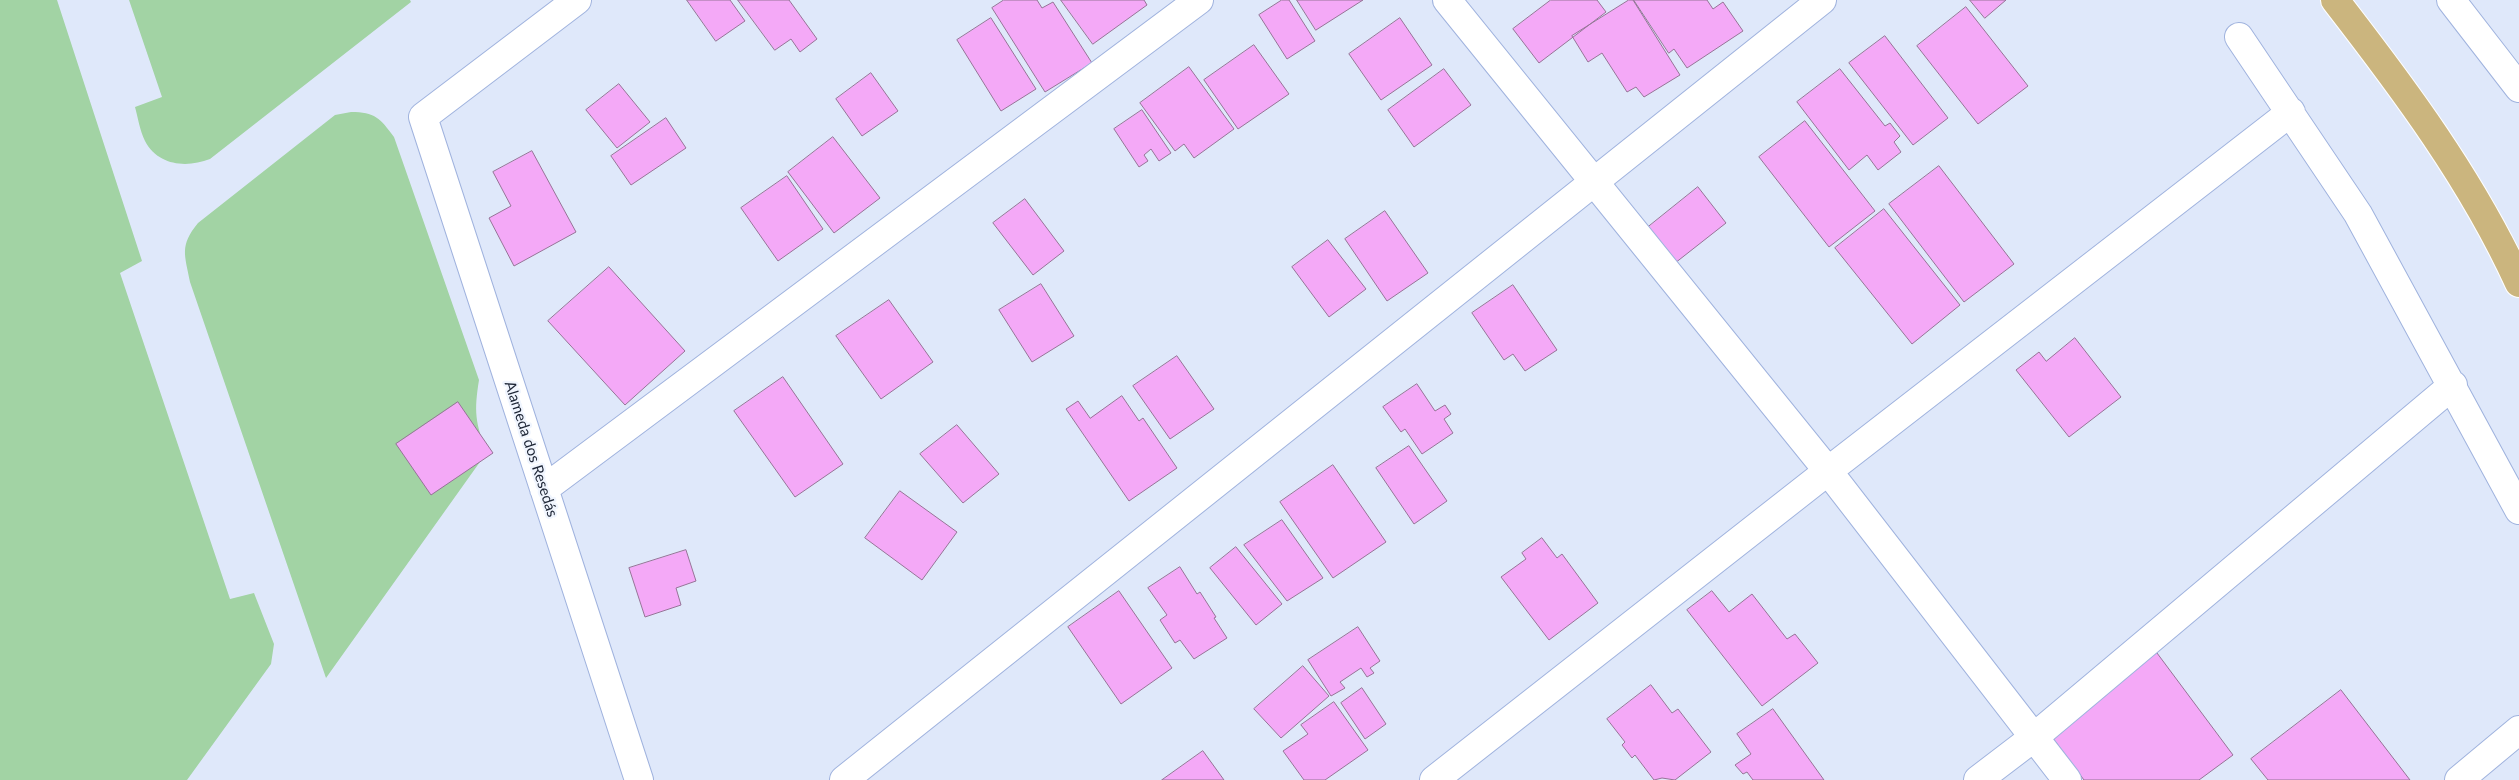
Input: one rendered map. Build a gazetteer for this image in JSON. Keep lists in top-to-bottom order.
{
  "streets": {
    "street": ["Alameda dos Resedás"]
  }
}
